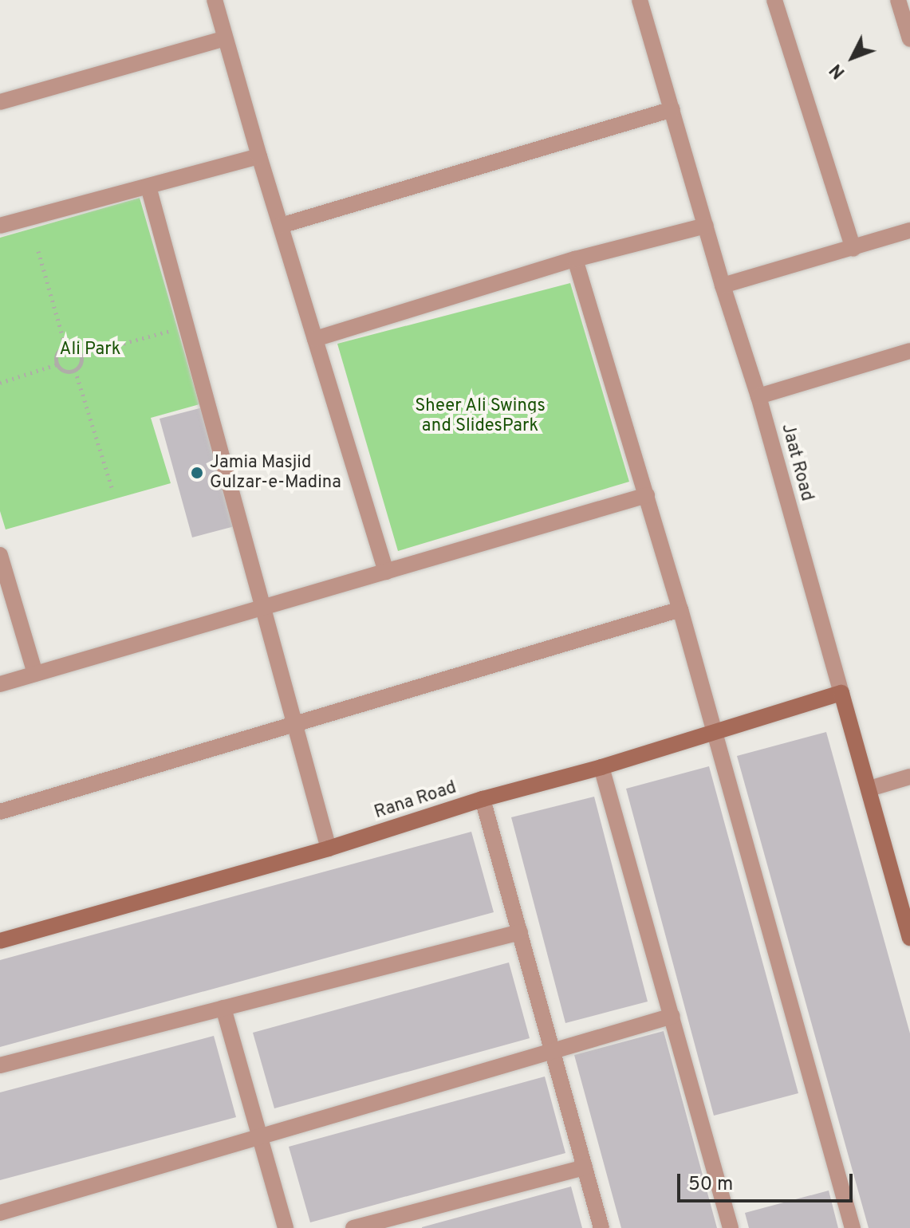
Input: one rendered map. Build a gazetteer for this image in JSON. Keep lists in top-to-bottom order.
{
  "streets": {
    "street": ["Jaat Road", "Rana Road"]
  },
  "crossings": [
    ["Jaat Road", "Rana Road"]
  ],
  "parks": ["Ali Park", "Sheer Ali Swings and SlidesPark"],
  "places": ["Jamia Masjid Gulzar-e-Madina"],
  "scale_bar": "50 m",
  "north": "bottom left"
}
